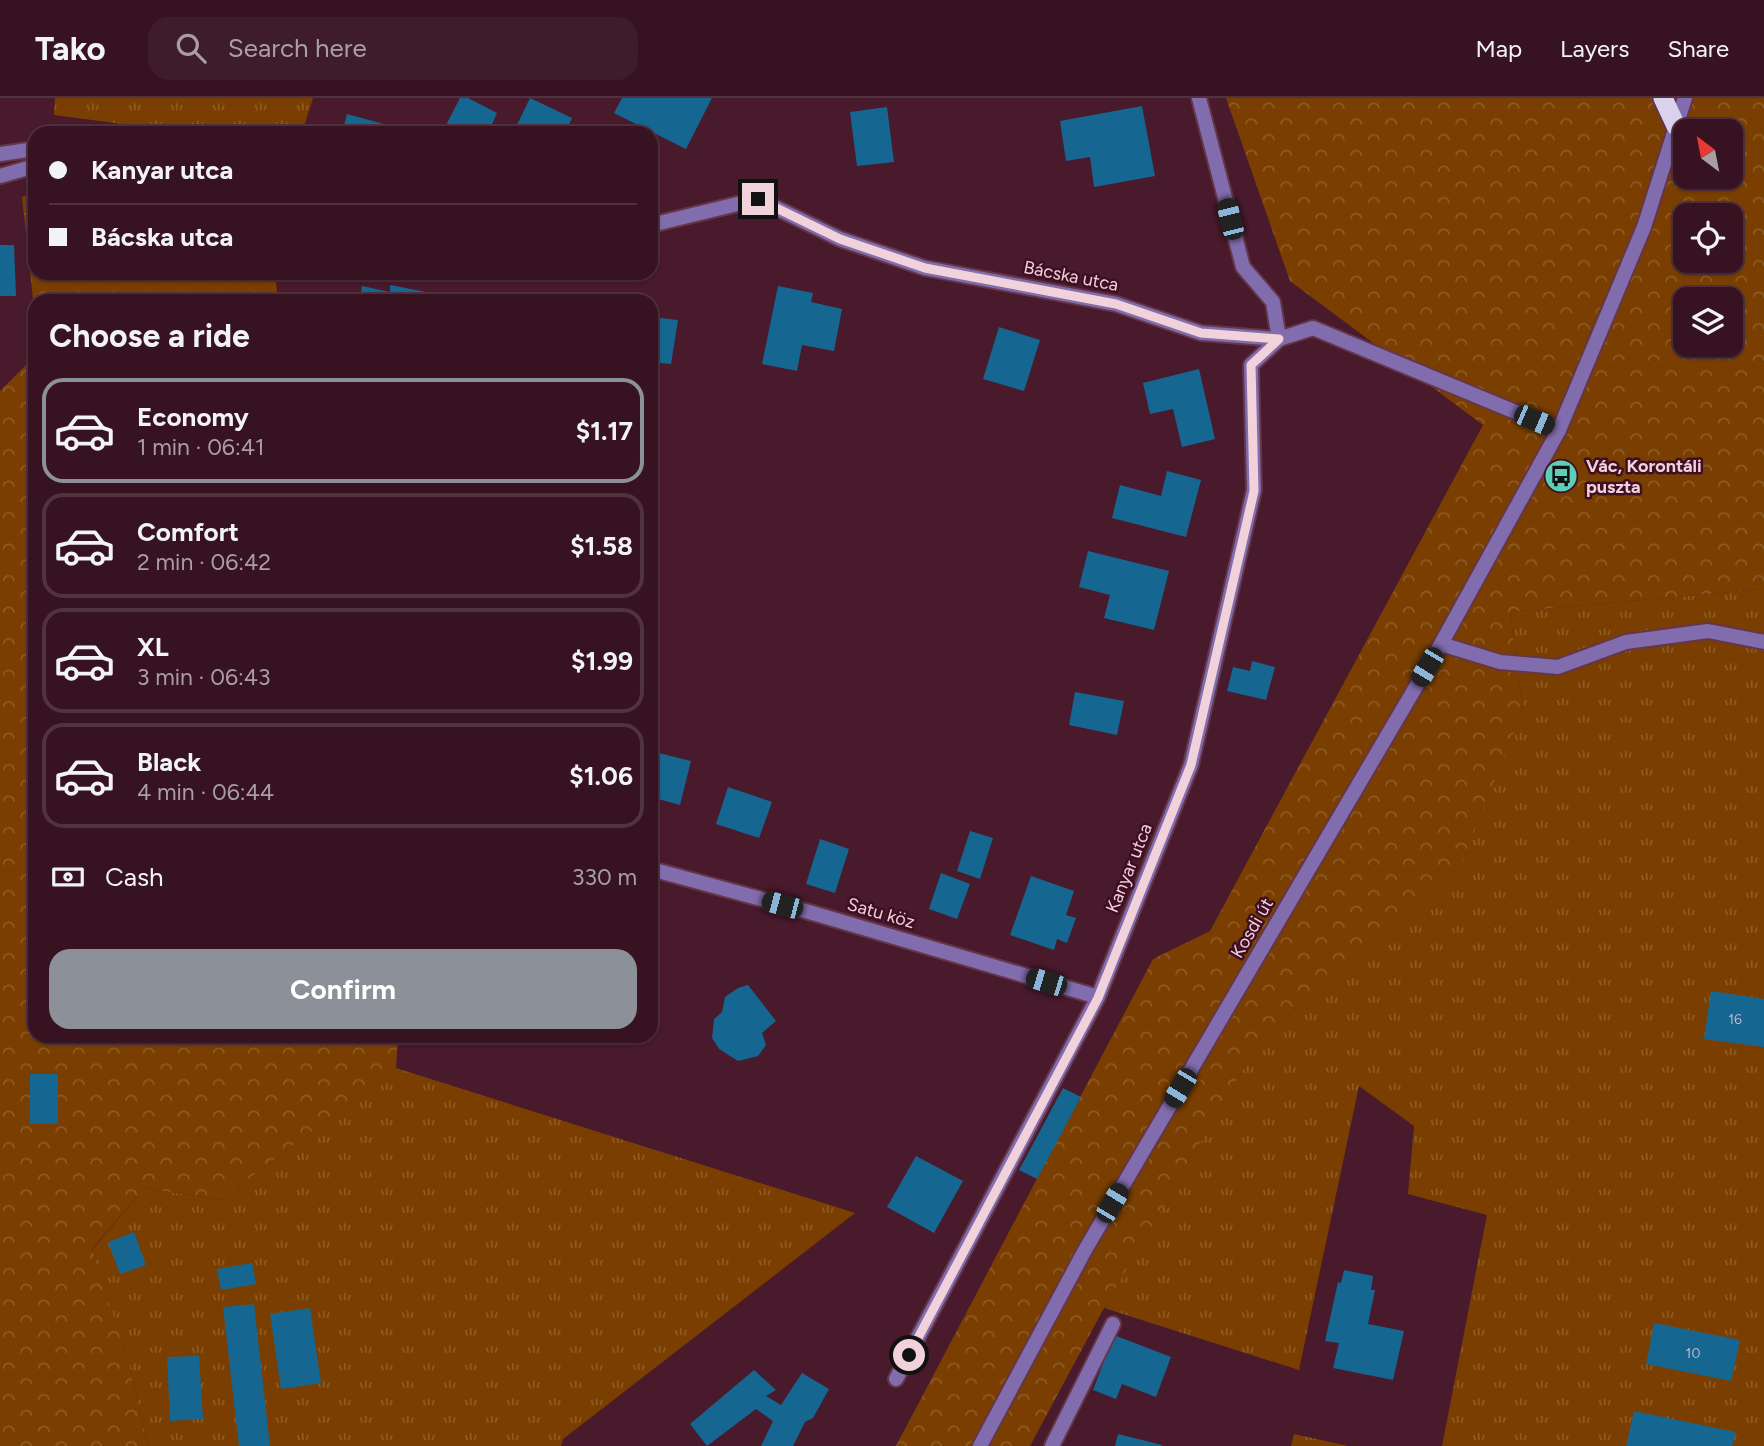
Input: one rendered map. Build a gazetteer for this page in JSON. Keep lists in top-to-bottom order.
{
  "streets": {
    "street": [
      "Bácska utca",
      "Kanyar utca",
      "Satu köz",
      "Kosdi út"
    ]
  },
  "crossings": [
    ["Bácska utca", "Kanyar utca"],
    ["Bácska utca", "Kosdi út"],
    ["Kanyar utca", "Satu köz"]
  ],
  "places": {
    "bus stop": ["Vác, Korontáli puszta"]
  },
  "house_numbers": ["16", "10"],
  "north": "top left",
  "page": {
    "header": "Tako",
    "search": "Search here",
    "nav": ["Map", "Layers", "Share"],
    "banner": ["Kanyar utca", "Bácska utca"],
    "heading": "Choose a ride",
    "list": [
      {
        "name": "Economy",
        "note": "1 min · 06:41",
        "value": "$1.17"
      },
      {
        "name": "Comfort",
        "note": "2 min · 06:42",
        "value": "$1.58"
      },
      {
        "name": "XL",
        "note": "3 min · 06:43",
        "value": "$1.99"
      },
      {
        "name": "Black",
        "note": "4 min · 06:44",
        "value": "$1.06"
      }
    ],
    "pay": ["Cash", "330 m"],
    "buttons": "Confirm"
  }
}
